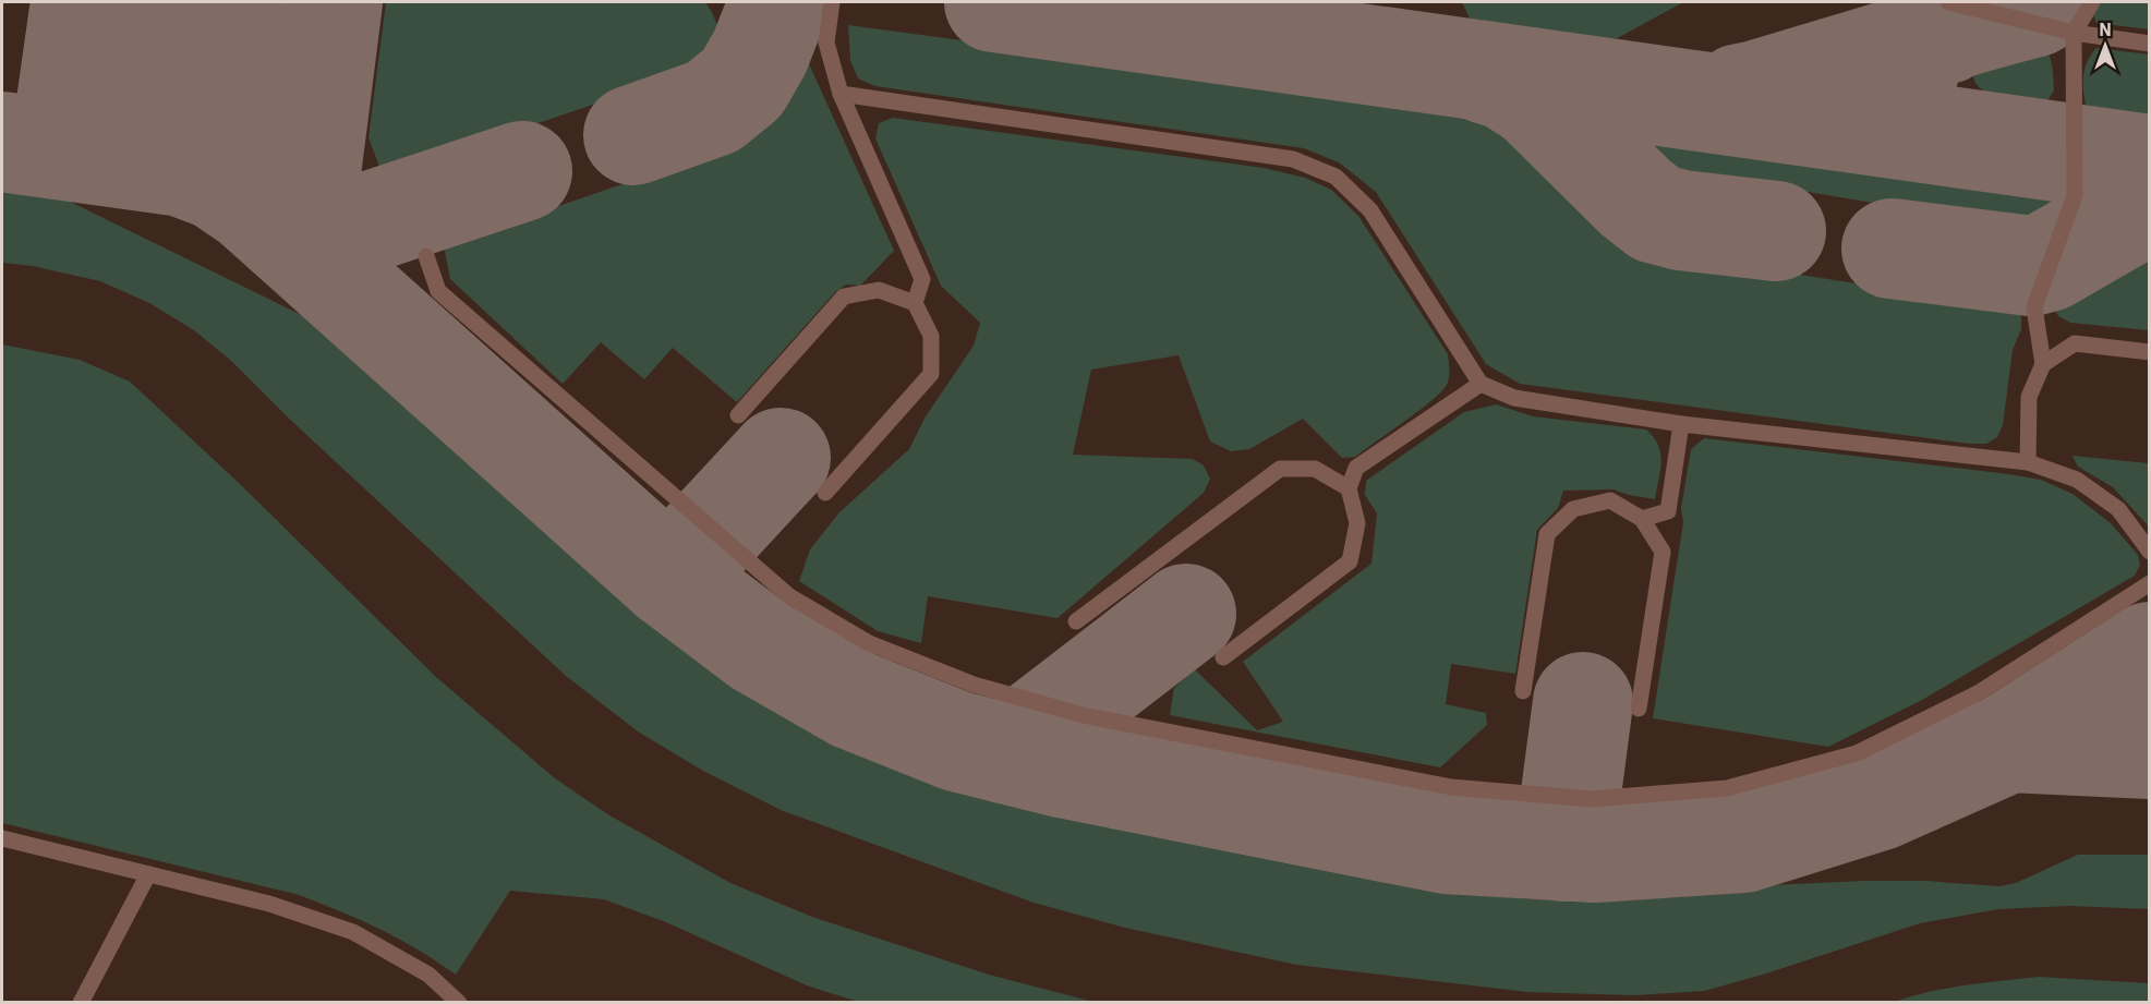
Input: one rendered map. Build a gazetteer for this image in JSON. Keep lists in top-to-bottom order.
{
  "north": "top"
}
